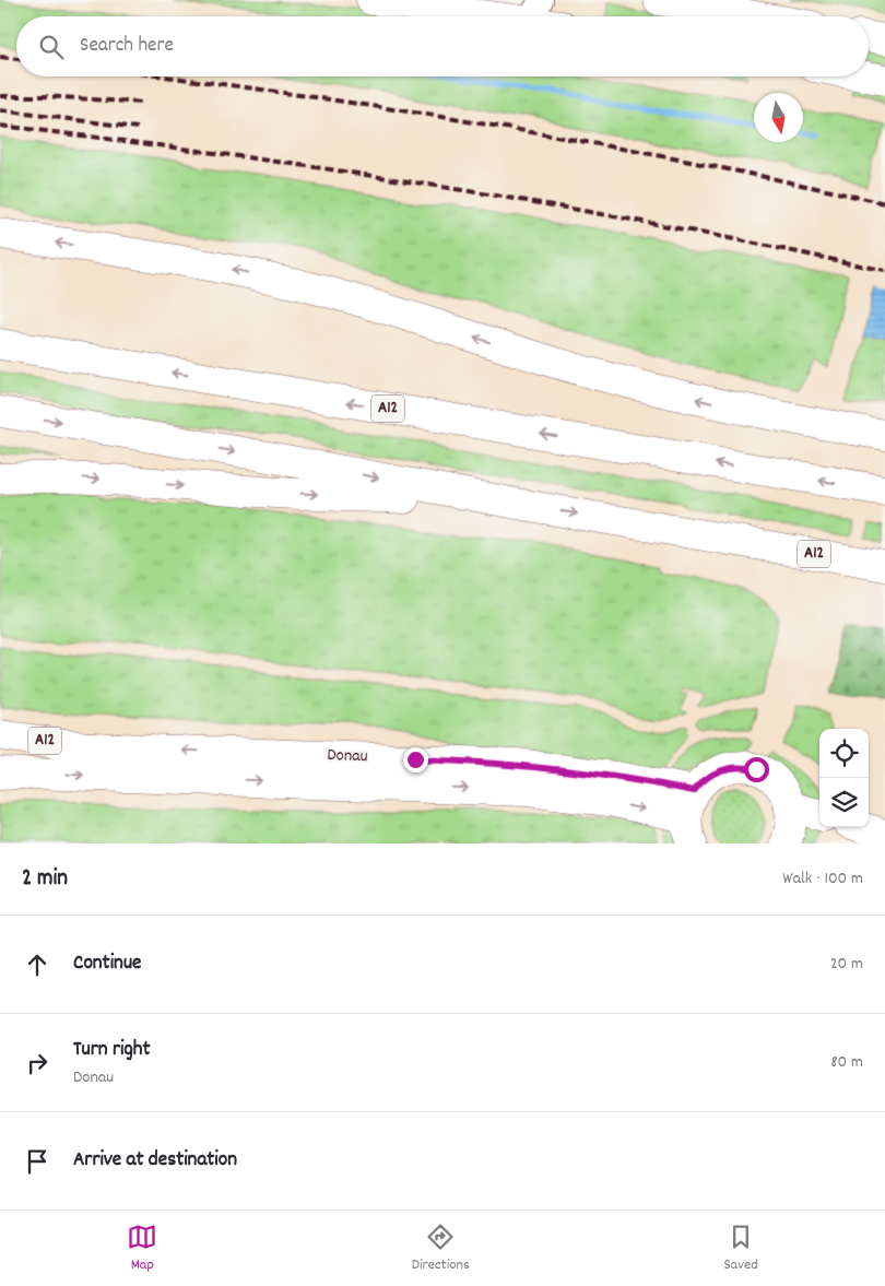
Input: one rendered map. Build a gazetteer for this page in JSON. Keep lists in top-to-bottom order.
{
  "streets": {
    "main road": ["A12", "Donau"]
  },
  "crossings": [
    ["A12", "Donau"]
  ],
  "north": "bottom",
  "page": {
    "search": "Search here",
    "heading": ["2 min", "Walk · 100 m"],
    "list": [
      ["Continue", "20 m"],
      ["Turn right", "Donau", "80 m"],
      "Arrive at destination"
    ],
    "nav": ["Map", "Directions", "Saved"]
  }
}
